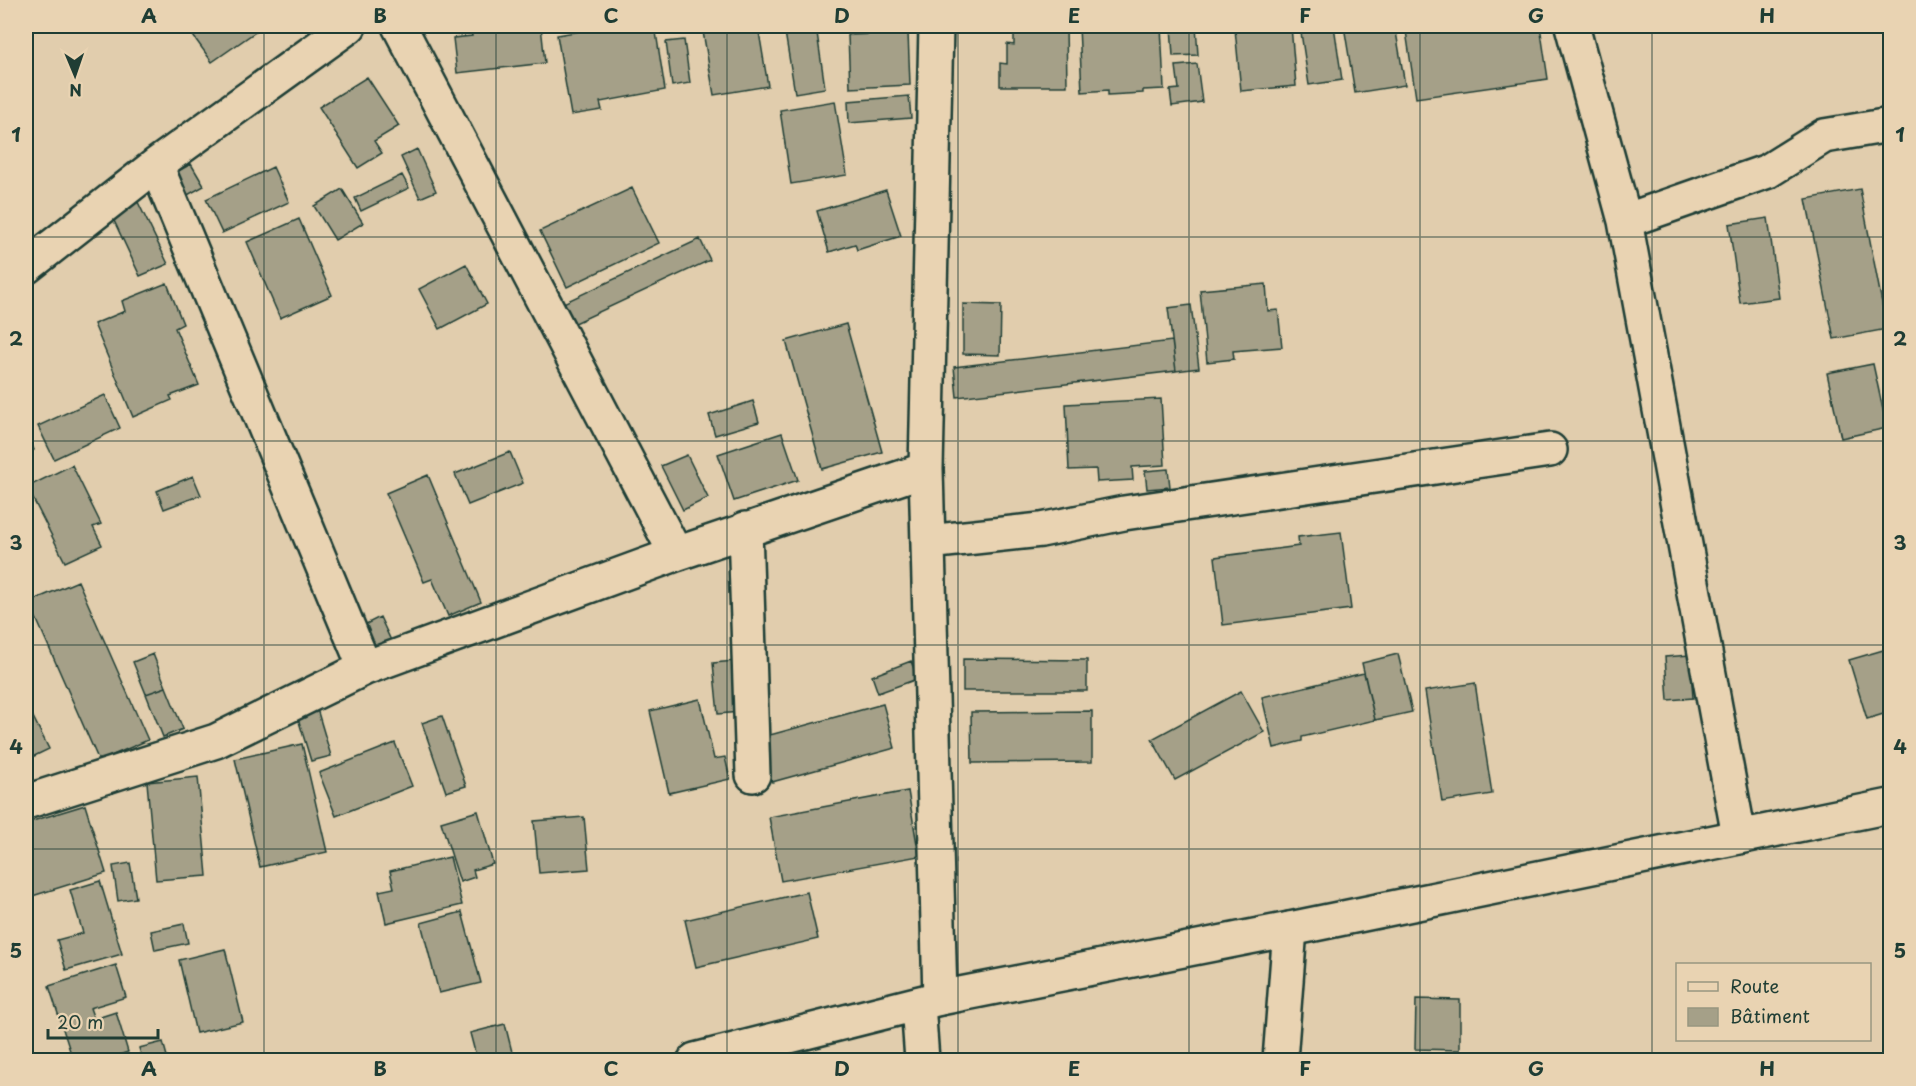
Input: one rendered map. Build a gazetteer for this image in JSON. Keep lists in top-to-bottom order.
{
  "legend": ["Route", "Bâtiment"],
  "scale_bar": "20 m",
  "north": "bottom",
  "grid": {
    "columns": [
      "A",
      "B",
      "C",
      "D",
      "E",
      "F",
      "G",
      "H"
    ],
    "rows": [
      "1",
      "2",
      "3",
      "4",
      "5"
    ]
  }
}
